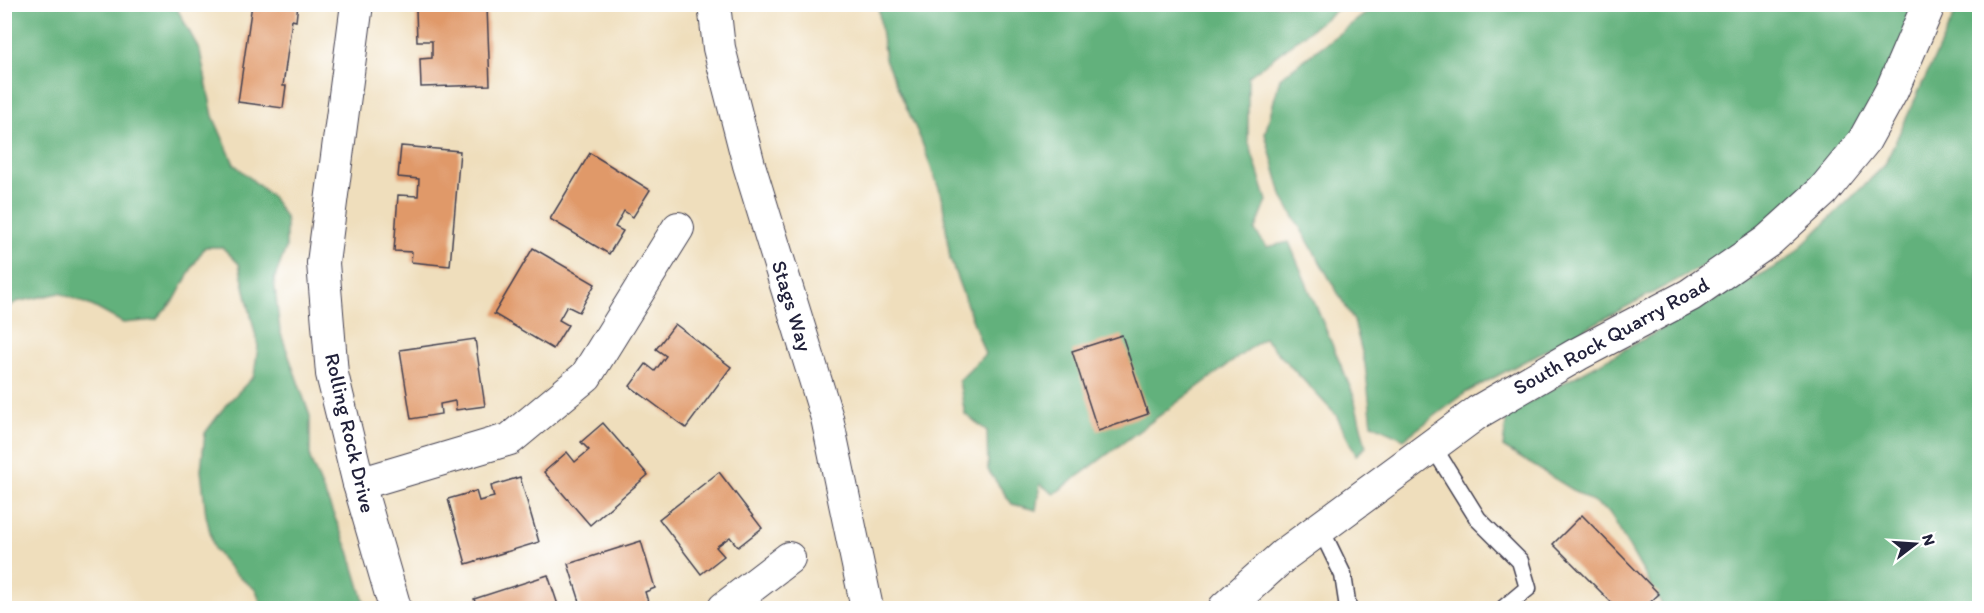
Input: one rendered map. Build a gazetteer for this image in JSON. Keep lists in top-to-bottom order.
{
  "streets": {
    "street": ["Stags Way", "South Rock Quarry Road", "Rolling Rock Drive"]
  },
  "north": "right"
}
